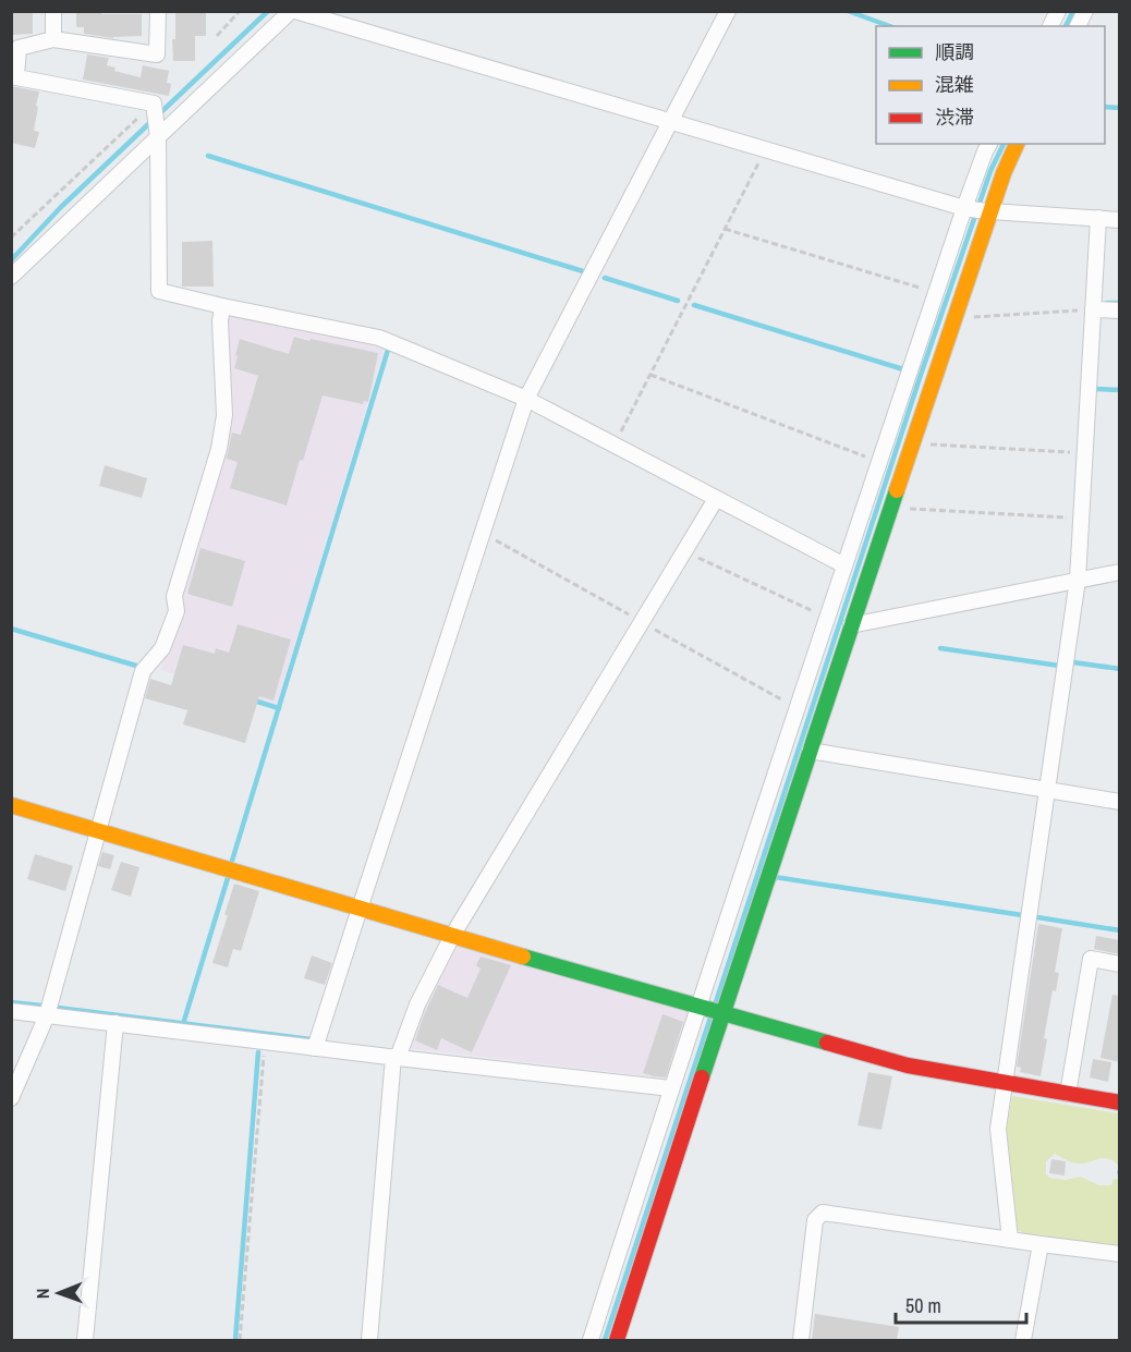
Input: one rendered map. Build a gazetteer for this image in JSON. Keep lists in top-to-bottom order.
{
  "legend": ["順調", "混雑", "渋滞"],
  "scale_bar": "50 m",
  "north": "left"
}
